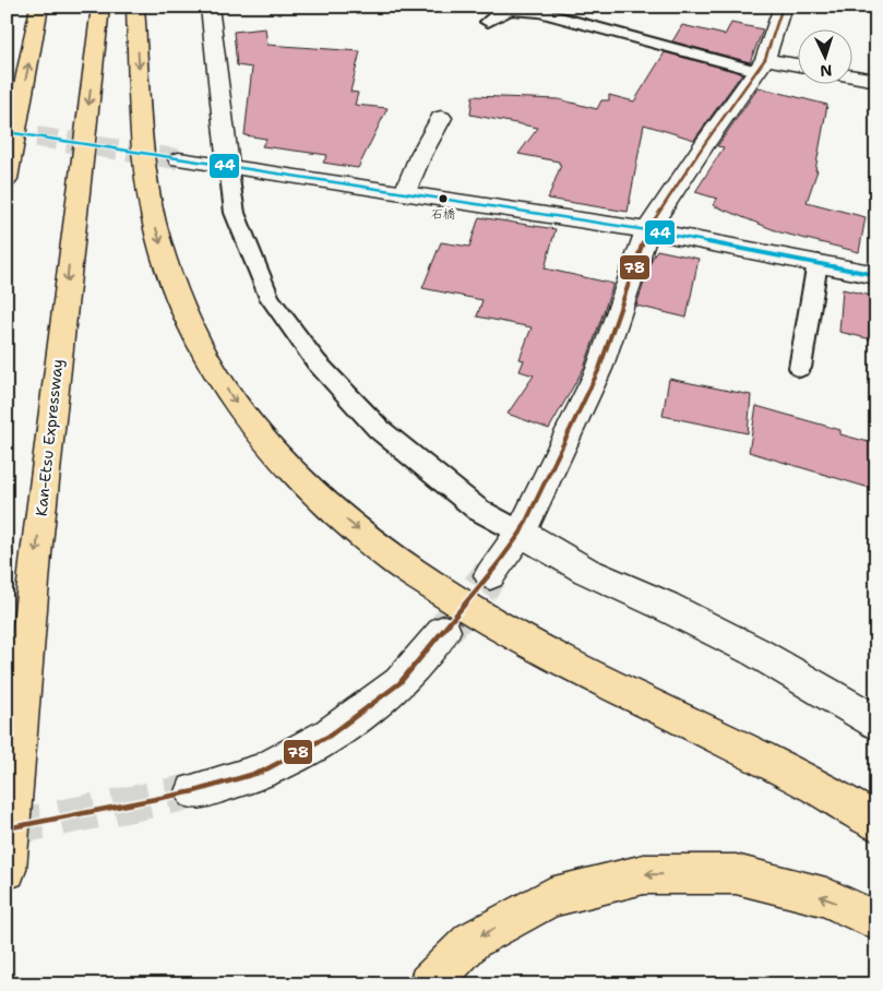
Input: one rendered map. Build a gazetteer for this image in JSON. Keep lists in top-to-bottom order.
{
  "streets": {
    "highway": ["Kan-Etsu Expressway"]
  },
  "one_way": ["Kan-Etsu Expressway"],
  "places": ["石橋"],
  "lines": ["transit line 78", "transit line 44"],
  "north": "bottom"
}
